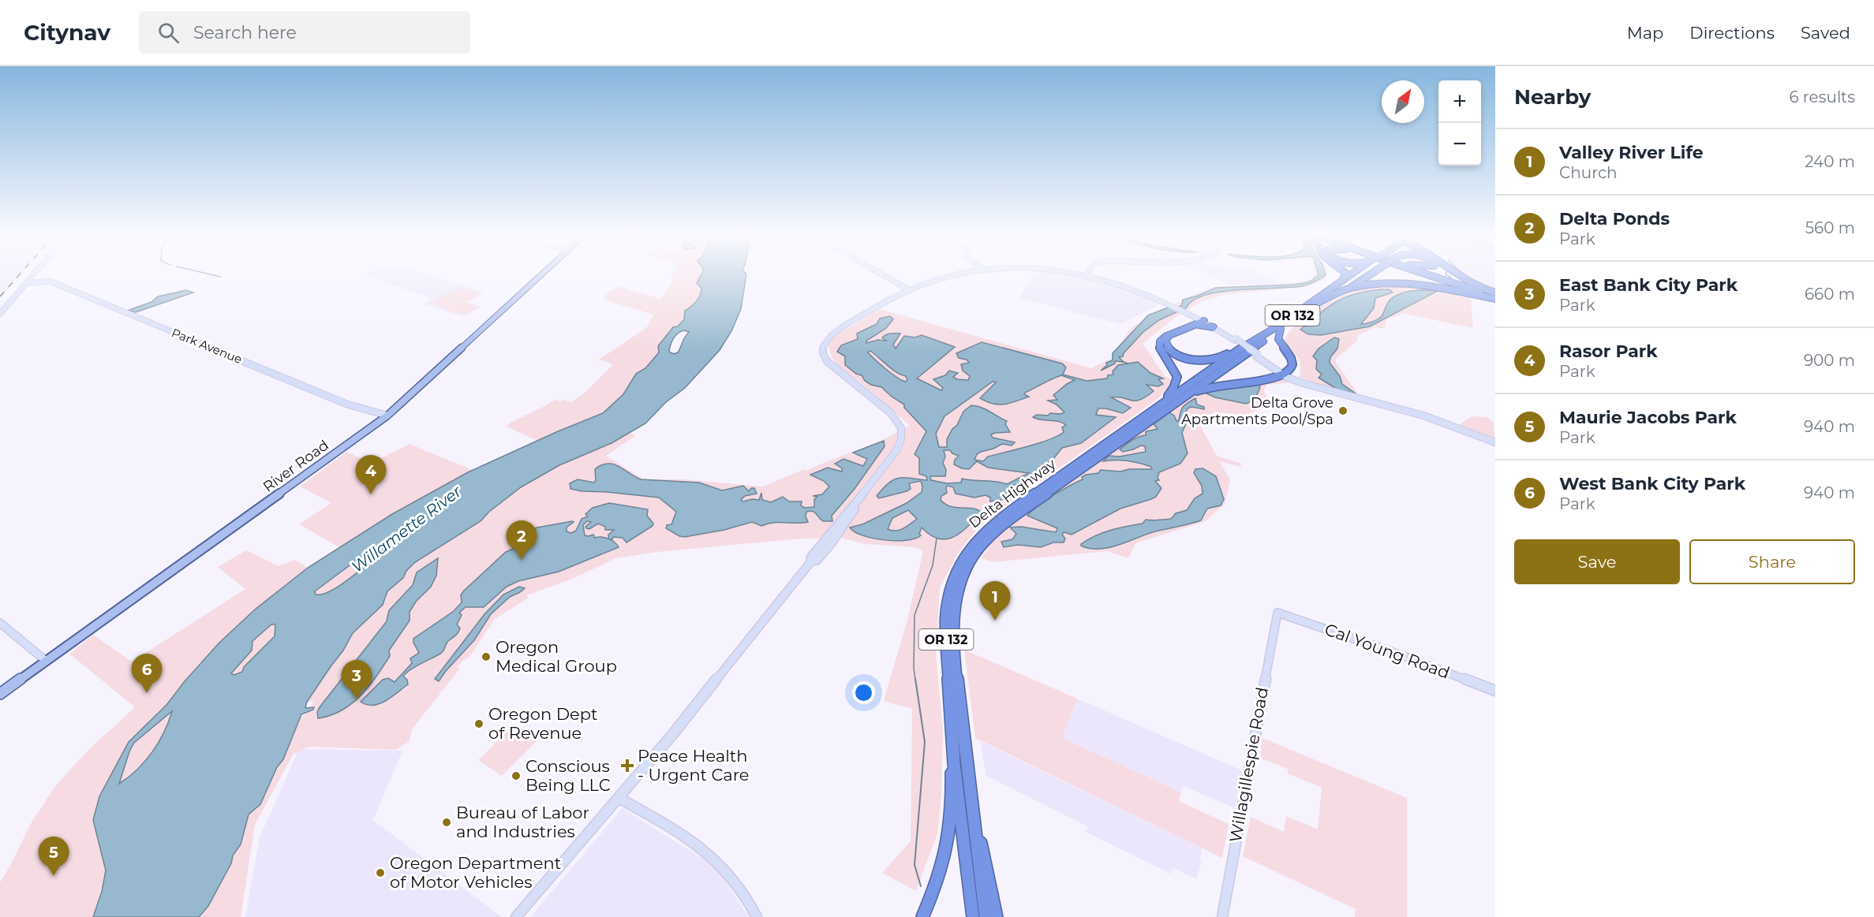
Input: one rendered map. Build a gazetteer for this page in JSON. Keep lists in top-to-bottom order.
{
  "streets": {
    "highway": ["OR 132", "Delta Highway"],
    "main road": [
      "Park Avenue",
      "River Road",
      "Cal Young Road",
      "Willagillespie Road"
    ]
  },
  "crossings": [
    ["Park Avenue", "River Road"],
    ["Cal Young Road", "Willagillespie Road"]
  ],
  "water": ["Willamette River"],
  "places": {
    "other": [
      "Delta Grove Apartments Pool/Spa",
      "Oregon Medical Group",
      "Oregon Dept of Revenue",
      "Conscious Being LLC",
      "Bureau of Labor and Industries",
      "Oregon Department of Motor Vehicles"
    ],
    "health": ["Peace Health - Urgent Care"]
  },
  "north": "top right",
  "page": {
    "header": "Citynav",
    "search": "Search here",
    "nav": ["Map", "Directions", "Saved"],
    "heading": ["Nearby", "6 results"],
    "map_buttons": ["+", "−"],
    "list": [
      {
        "mark": "1",
        "name": "Valley River Life",
        "note": "Church",
        "value": "240 m"
      },
      {
        "mark": "2",
        "name": "Delta Ponds",
        "note": "Park",
        "value": "560 m"
      },
      {
        "mark": "3",
        "name": "East Bank City Park",
        "note": "Park",
        "value": "660 m"
      },
      {
        "mark": "4",
        "name": "Rasor Park",
        "note": "Park",
        "value": "900 m"
      },
      {
        "mark": "5",
        "name": "Maurie Jacobs Park",
        "note": "Park",
        "value": "940 m"
      },
      {
        "mark": "6",
        "name": "West Bank City Park",
        "note": "Park",
        "value": "940 m"
      }
    ],
    "pins": [
      "4",
      "2",
      "1",
      "6",
      "3",
      "5"
    ],
    "buttons": ["Save", "Share"]
  }
}
